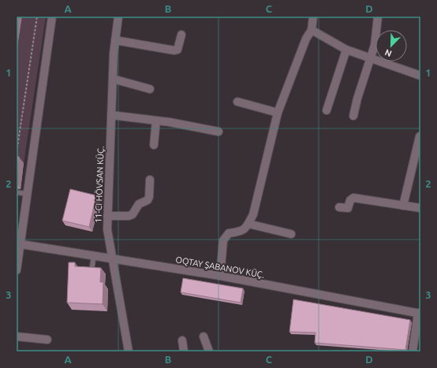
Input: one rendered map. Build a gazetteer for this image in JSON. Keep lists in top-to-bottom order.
{
  "streets": {
    "street": ["11-CI HÖVSAN KÜÇ.", "OQTAY ŞABANOV KÜÇ."]
  },
  "crossings": [
    ["11-CI HÖVSAN KÜÇ.", "OQTAY ŞABANOV KÜÇ."]
  ],
  "north": "bottom left",
  "grid": {
    "columns": [
      "A",
      "B",
      "C",
      "D"
    ],
    "rows": ["1", "2", "3"]
  }
}
